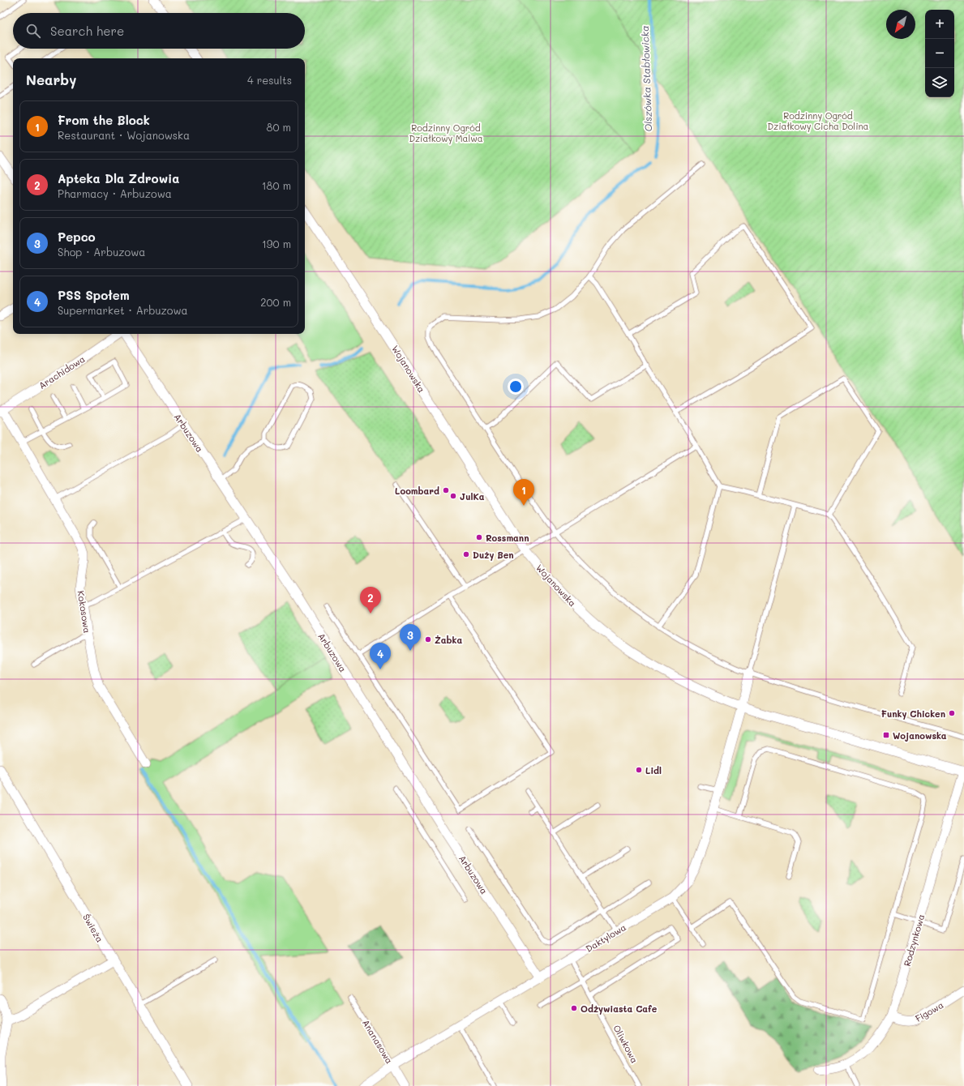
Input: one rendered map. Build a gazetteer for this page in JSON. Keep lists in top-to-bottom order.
{
  "streets": {
    "street": [
      "Wojanowska",
      "Arachidowa",
      "Arbuzowa",
      "Kokosowa",
      "Świeża",
      "Daktylowa",
      "Rodzynkowa",
      "Figowa",
      "Ananasowa"
    ],
    "lane": ["Oliwkowa"]
  },
  "crossings": [
    ["Wojanowska", "Daktylowa"],
    ["Wojanowska", "Rodzynkowa"],
    ["Arachidowa", "Kokosowa"],
    ["Arbuzowa", "Daktylowa"],
    ["Daktylowa", "Ananasowa"],
    ["Daktylowa", "Oliwkowa"],
    ["Rodzynkowa", "Figowa"]
  ],
  "water": ["Olszówka Stabłowicka"],
  "parks": ["Rodzinny Ogród Działkowy Cicha Dolina", "Rodzinny Ogród Działkowy Malwa"],
  "places": {
    "other": [
      "Loombard",
      "JulKa",
      "Rossmann",
      "Duży Ben",
      "Żabka",
      "Funky Chicken",
      "Lidl",
      "Odżywiasta Cafe"
    ],
    "transit": ["Wojanowska"]
  },
  "north": "bottom left",
  "page": {
    "map_buttons": ["+", "−"],
    "search": "Search here",
    "heading": ["Nearby", "4 results"],
    "list": [
      {
        "mark": "1",
        "name": "From the Block",
        "note": "Restaurant · Wojanowska",
        "value": "80 m"
      },
      {
        "mark": "2",
        "name": "Apteka Dla Zdrowia",
        "note": "Pharmacy · Arbuzowa",
        "value": "180 m"
      },
      {
        "mark": "3",
        "name": "Pepco",
        "note": "Shop · Arbuzowa",
        "value": "190 m"
      },
      {
        "mark": "4",
        "name": "PSS Społem",
        "note": "Supermarket · Arbuzowa",
        "value": "200 m"
      }
    ],
    "pins": [
      "1",
      "2",
      "3",
      "4"
    ]
  }
}
